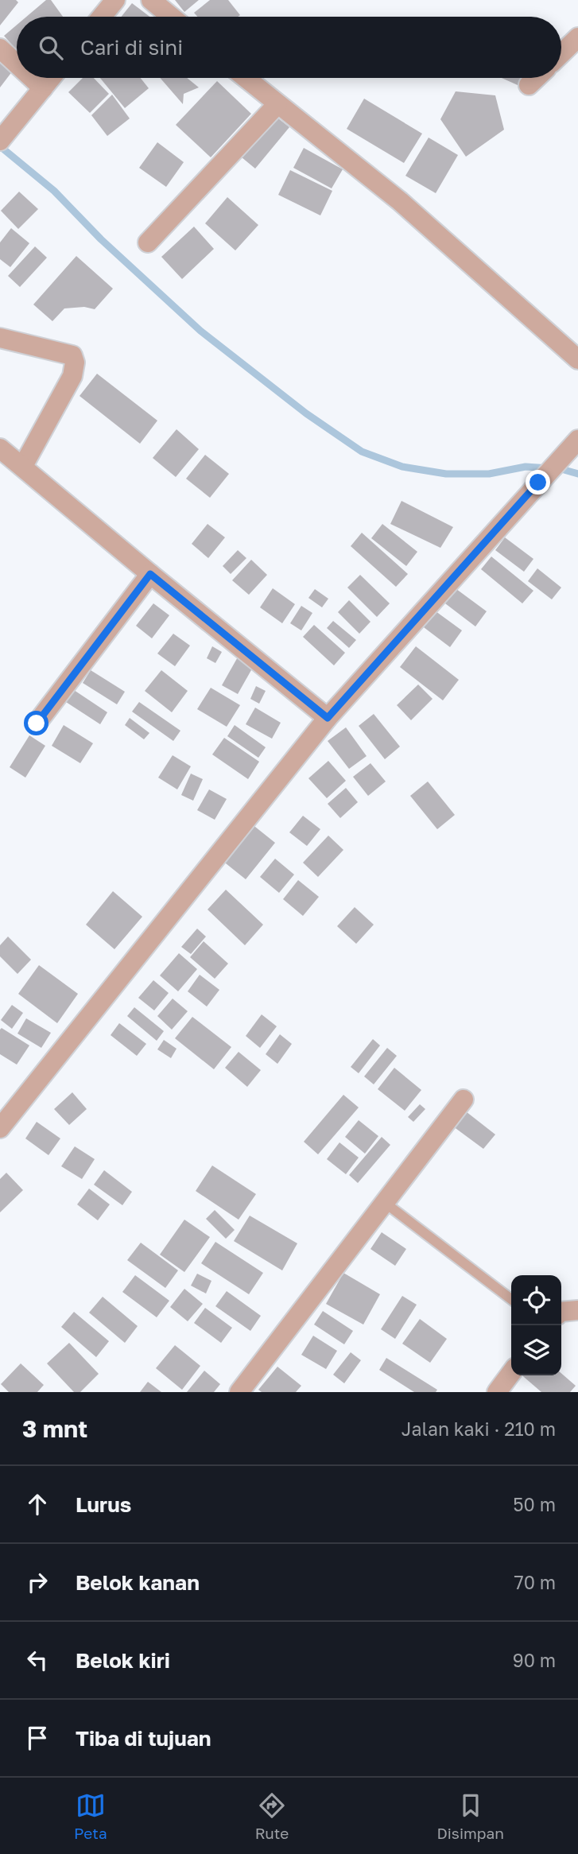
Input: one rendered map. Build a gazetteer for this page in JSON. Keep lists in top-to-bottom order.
{
  "page": {
    "search": "Cari di sini",
    "heading": ["3 mnt", "Jalan kaki · 210 m"],
    "list": [
      ["Lurus", "50 m"],
      ["Belok kanan", "70 m"],
      ["Belok kiri", "90 m"],
      "Tiba di tujuan"
    ],
    "nav": ["Peta", "Rute", "Disimpan"]
  }
}
